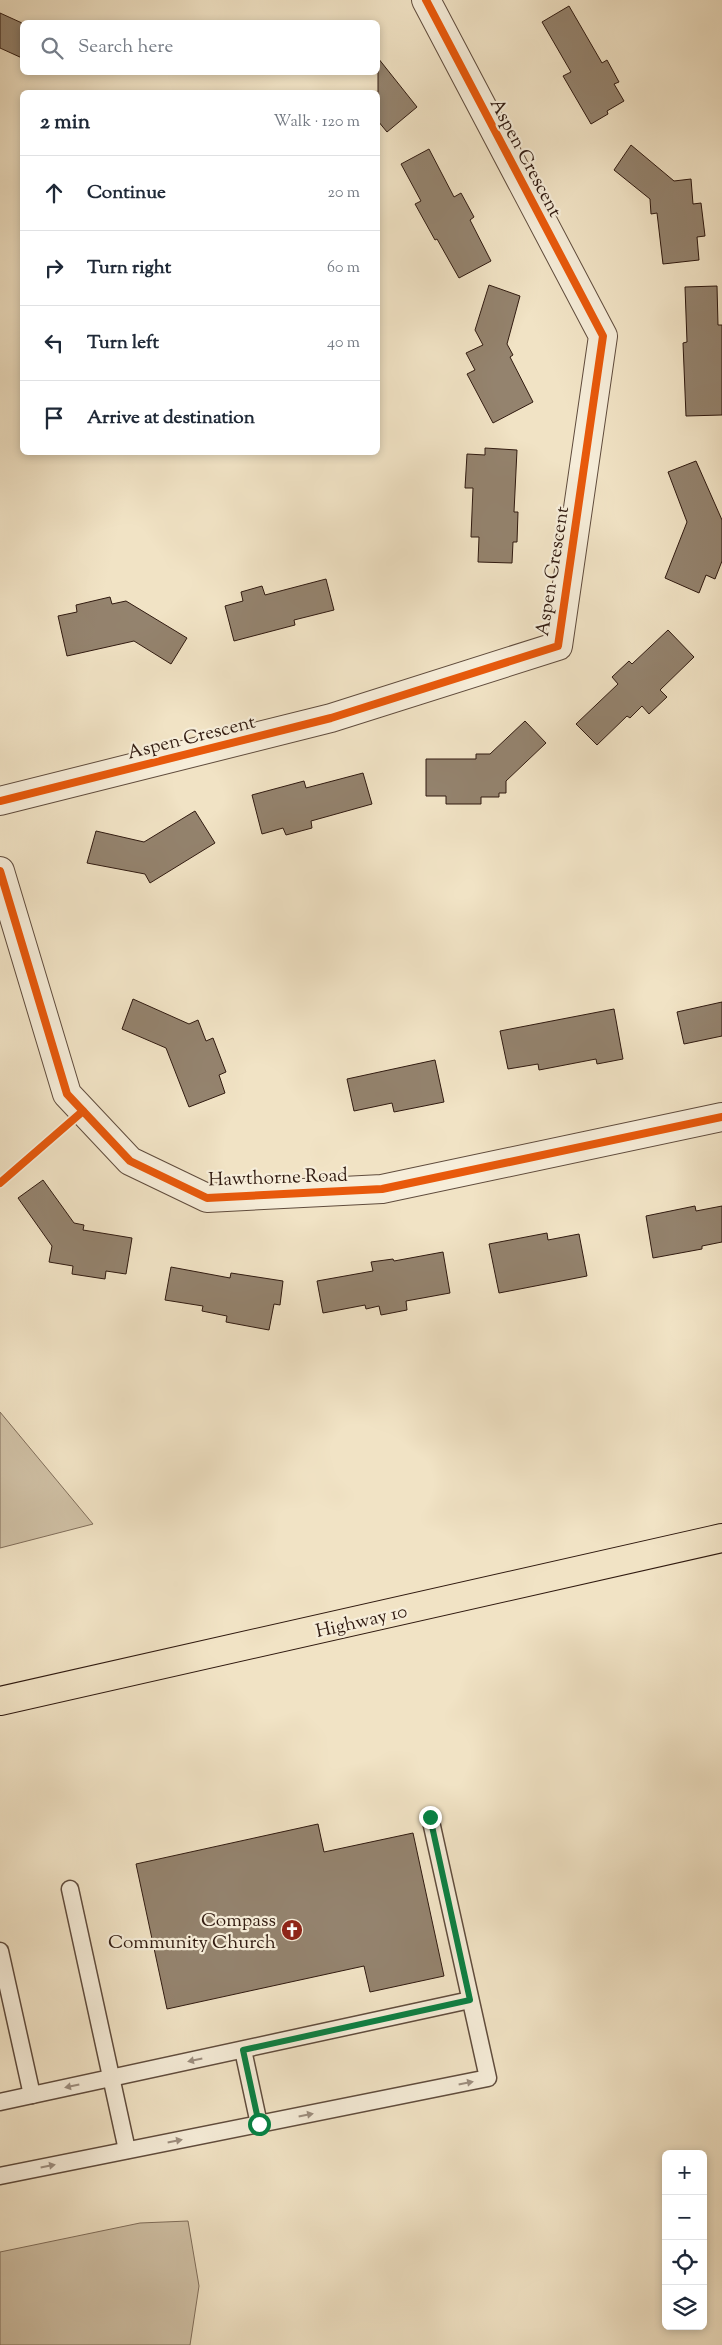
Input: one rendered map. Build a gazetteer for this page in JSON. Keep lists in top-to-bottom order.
{
  "streets": {
    "highway": ["Highway 10"],
    "street": ["Aspen Crescent", "Hawthorne Road"]
  },
  "places": {
    "church": ["Compass Community Church"]
  },
  "page": {
    "search": "Search here",
    "heading": ["2 min", "Walk · 120 m"],
    "list": [
      ["Continue", "20 m"],
      ["Turn right", "60 m"],
      ["Turn left", "40 m"],
      "Arrive at destination"
    ],
    "map_buttons": ["+", "−"]
  }
}
